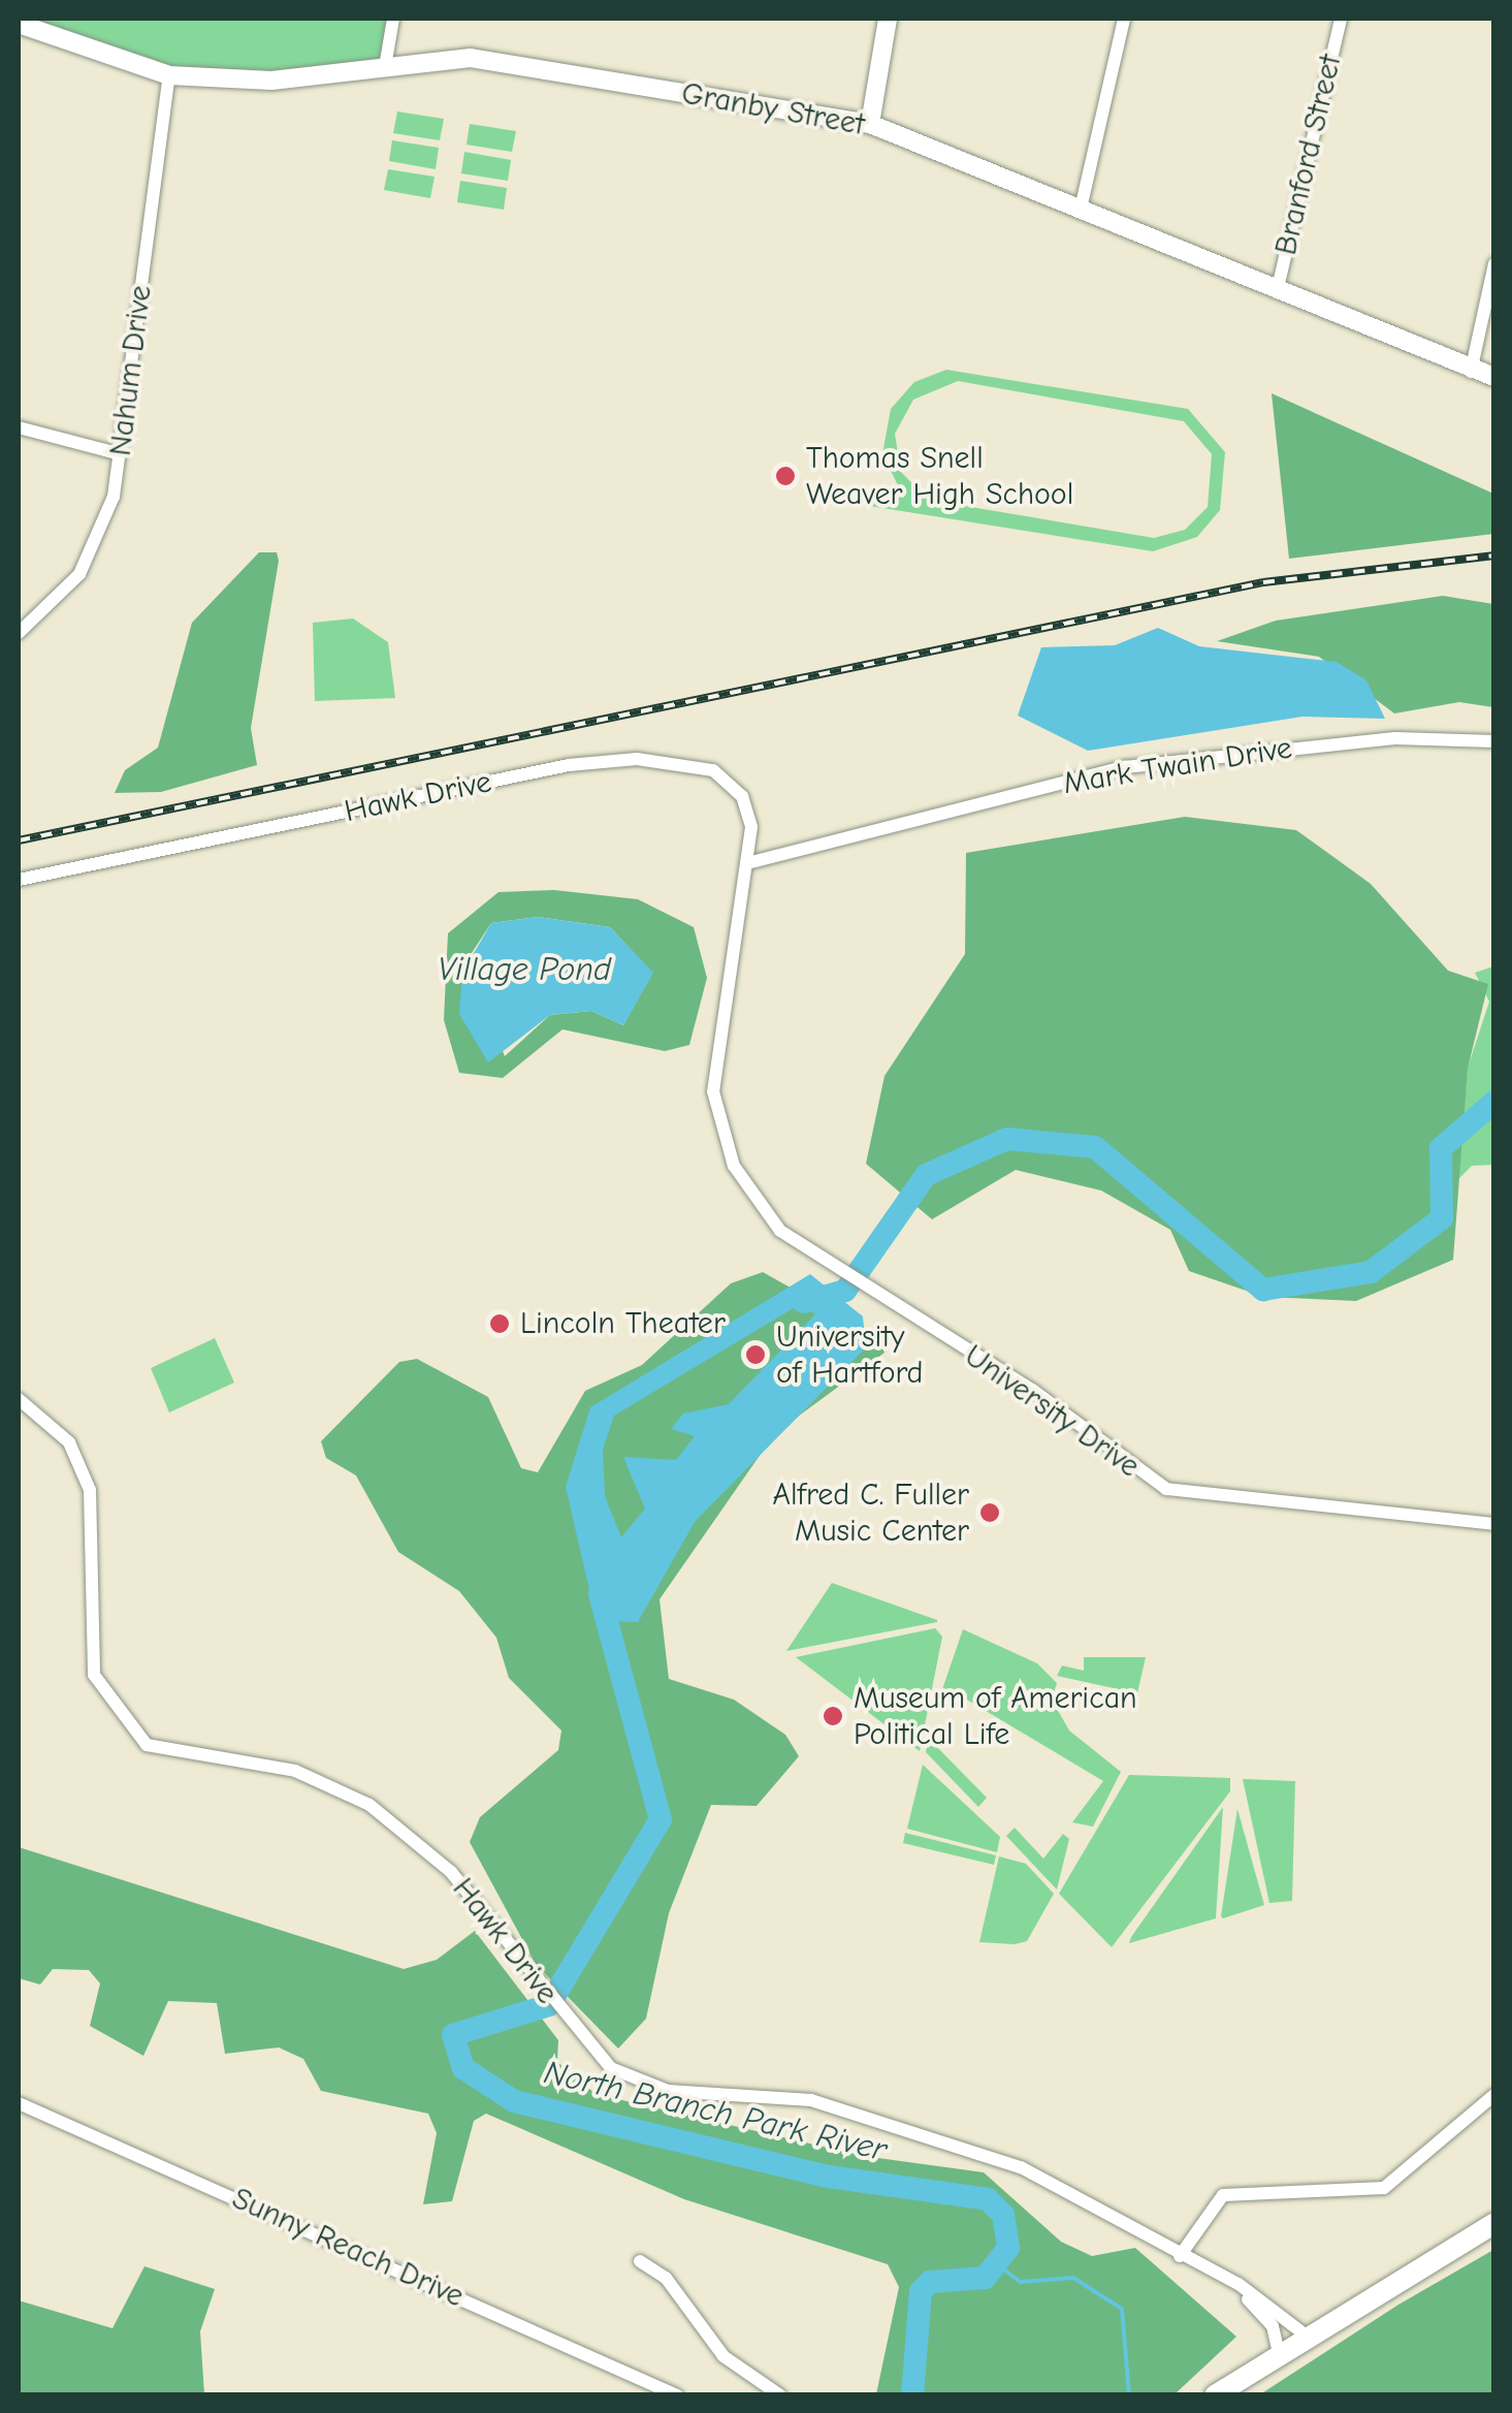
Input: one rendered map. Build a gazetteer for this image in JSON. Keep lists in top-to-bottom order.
{
  "streets": {
    "main road": ["Granby Street"],
    "street": [
      "Branford Street",
      "Nahum Drive",
      "Mark Twain Drive",
      "Hawk Drive",
      "University Drive",
      "Sunny Reach Drive"
    ]
  },
  "crossings": [
    ["Granby Street", "Branford Street"],
    ["Granby Street", "Nahum Drive"],
    ["Mark Twain Drive", "Hawk Drive"],
    ["Mark Twain Drive", "University Drive"],
    ["Hawk Drive", "University Drive"]
  ],
  "water": ["Village Pond", "North Branch Park River"],
  "places": [
    "Thomas Snell Weaver High School",
    "Lincoln Theater",
    "University of Hartford",
    "Alfred C. Fuller Music Center",
    "Museum of American Political Life"
  ]
}
